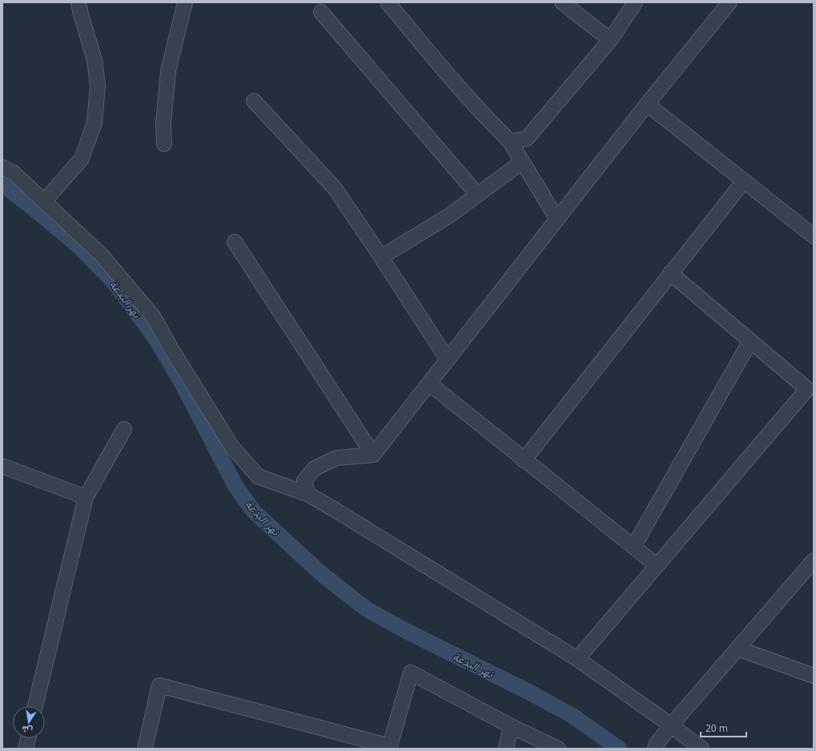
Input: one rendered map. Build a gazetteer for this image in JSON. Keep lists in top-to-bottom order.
{
  "water": ["نهر البدعة"],
  "scale_bar": "20 m",
  "north": "bottom"
}
